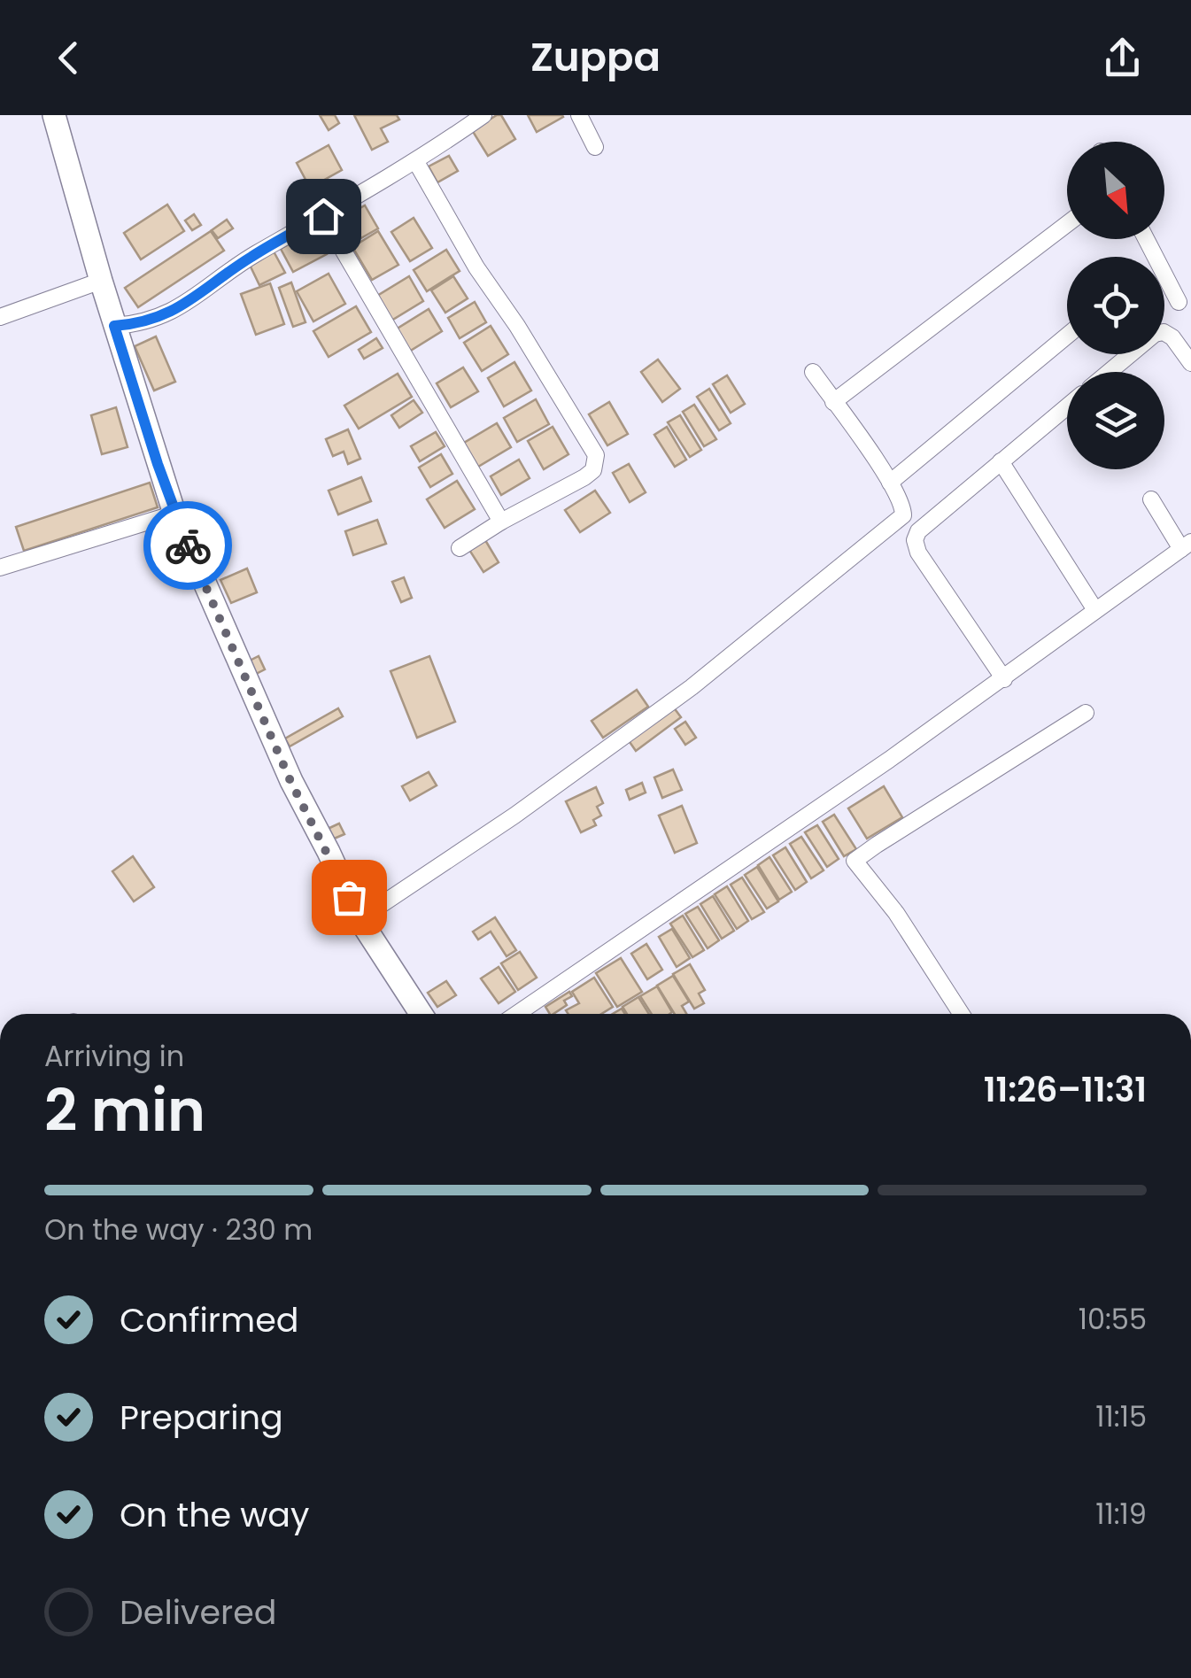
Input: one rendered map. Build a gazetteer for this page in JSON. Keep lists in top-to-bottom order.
{
  "north": "bottom right",
  "page": {
    "header": "Zuppa",
    "heading": ["2 min", "Arriving in", "11:26–11:31"],
    "bar": "On the way · 230 m",
    "list": [
      ["Confirmed", "10:55"],
      ["Preparing", "11:15"],
      ["On the way", "11:19"],
      "Delivered"
    ]
  }
}
